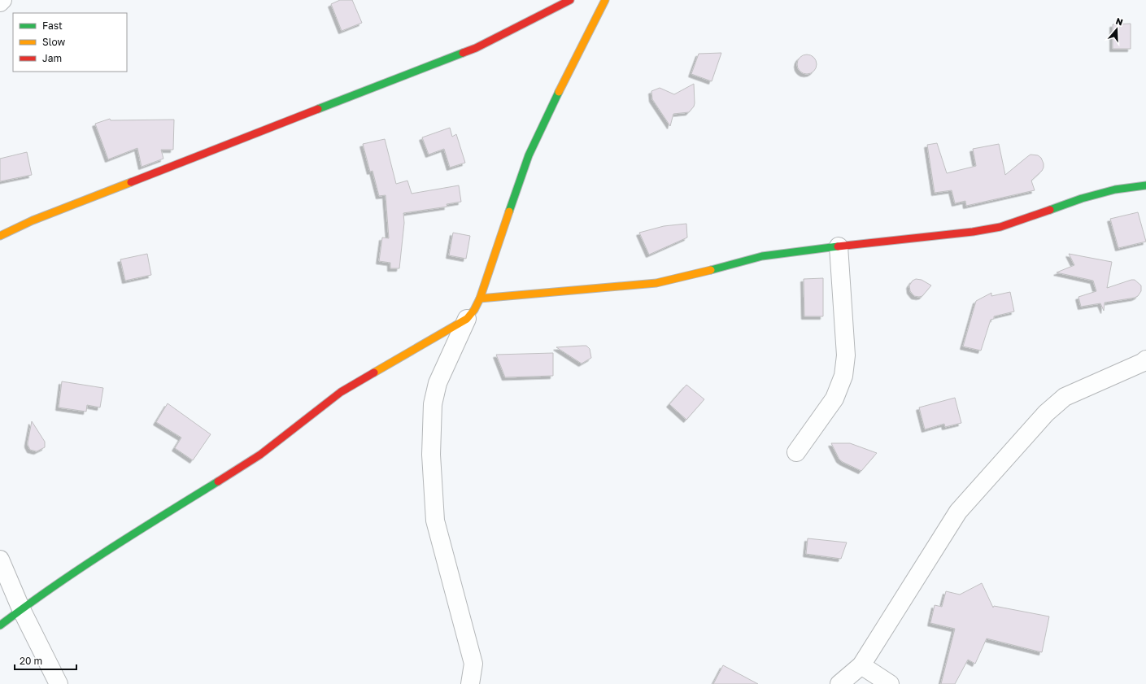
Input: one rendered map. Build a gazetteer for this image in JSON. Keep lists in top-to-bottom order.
{
  "legend": ["Fast", "Slow", "Jam"],
  "scale_bar": "20 m",
  "north": "top"
}
